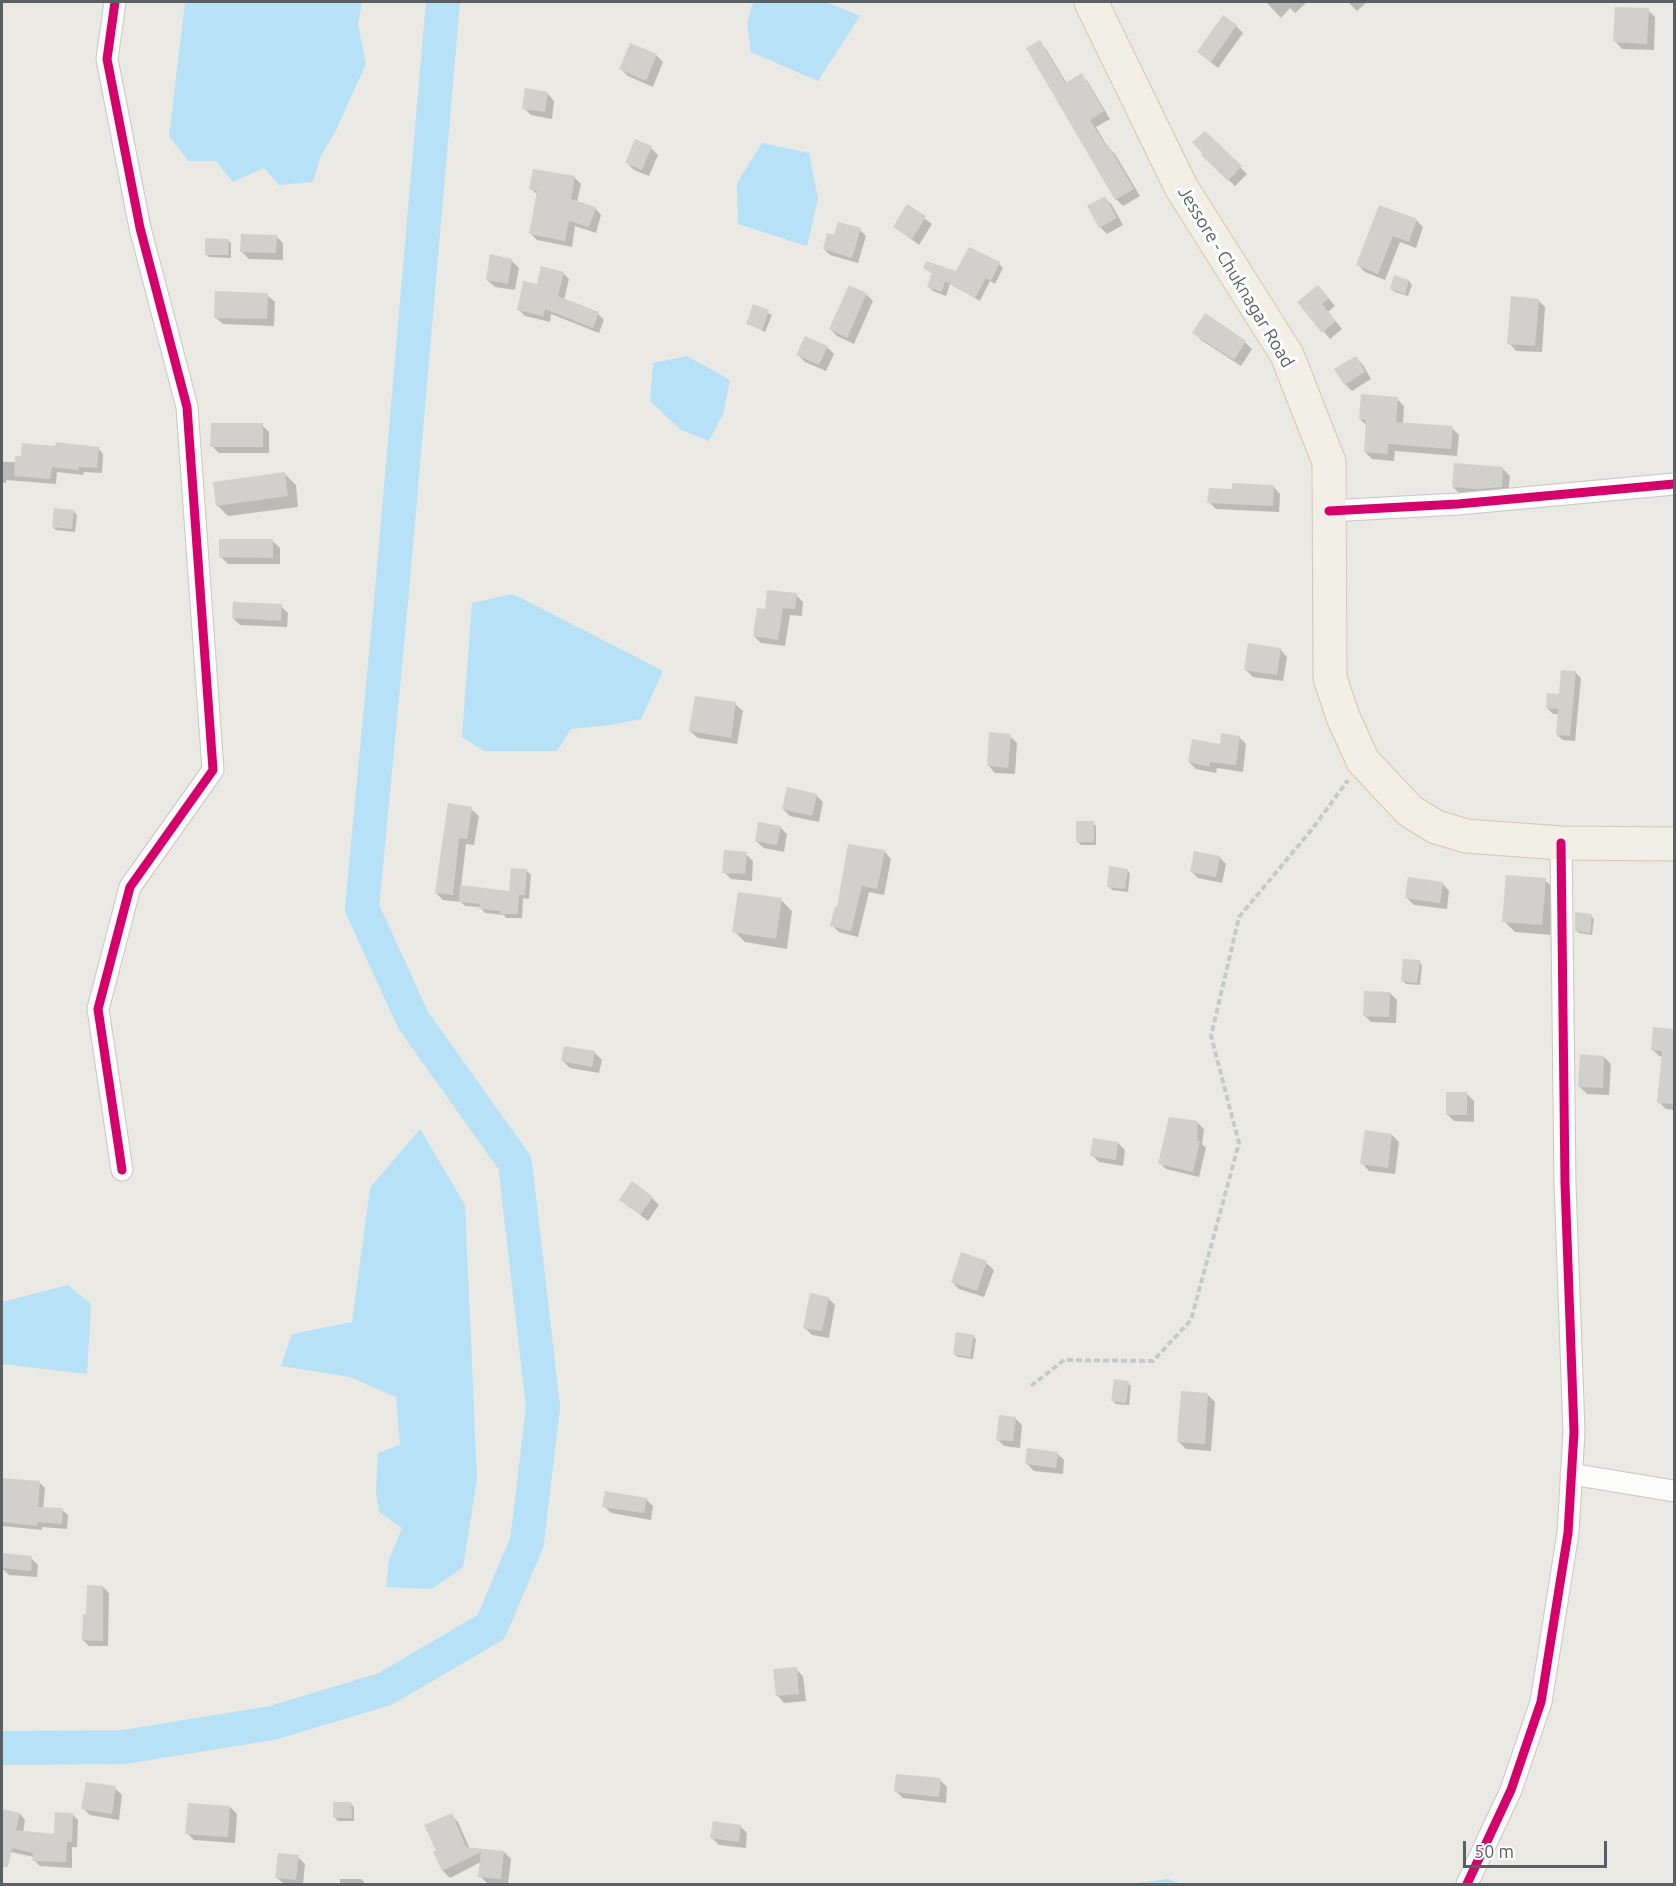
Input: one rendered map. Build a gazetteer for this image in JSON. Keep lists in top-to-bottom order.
{
  "streets": {
    "main road": ["Jessore - Chuknagar Road"]
  },
  "scale_bar": "50 m"
}
